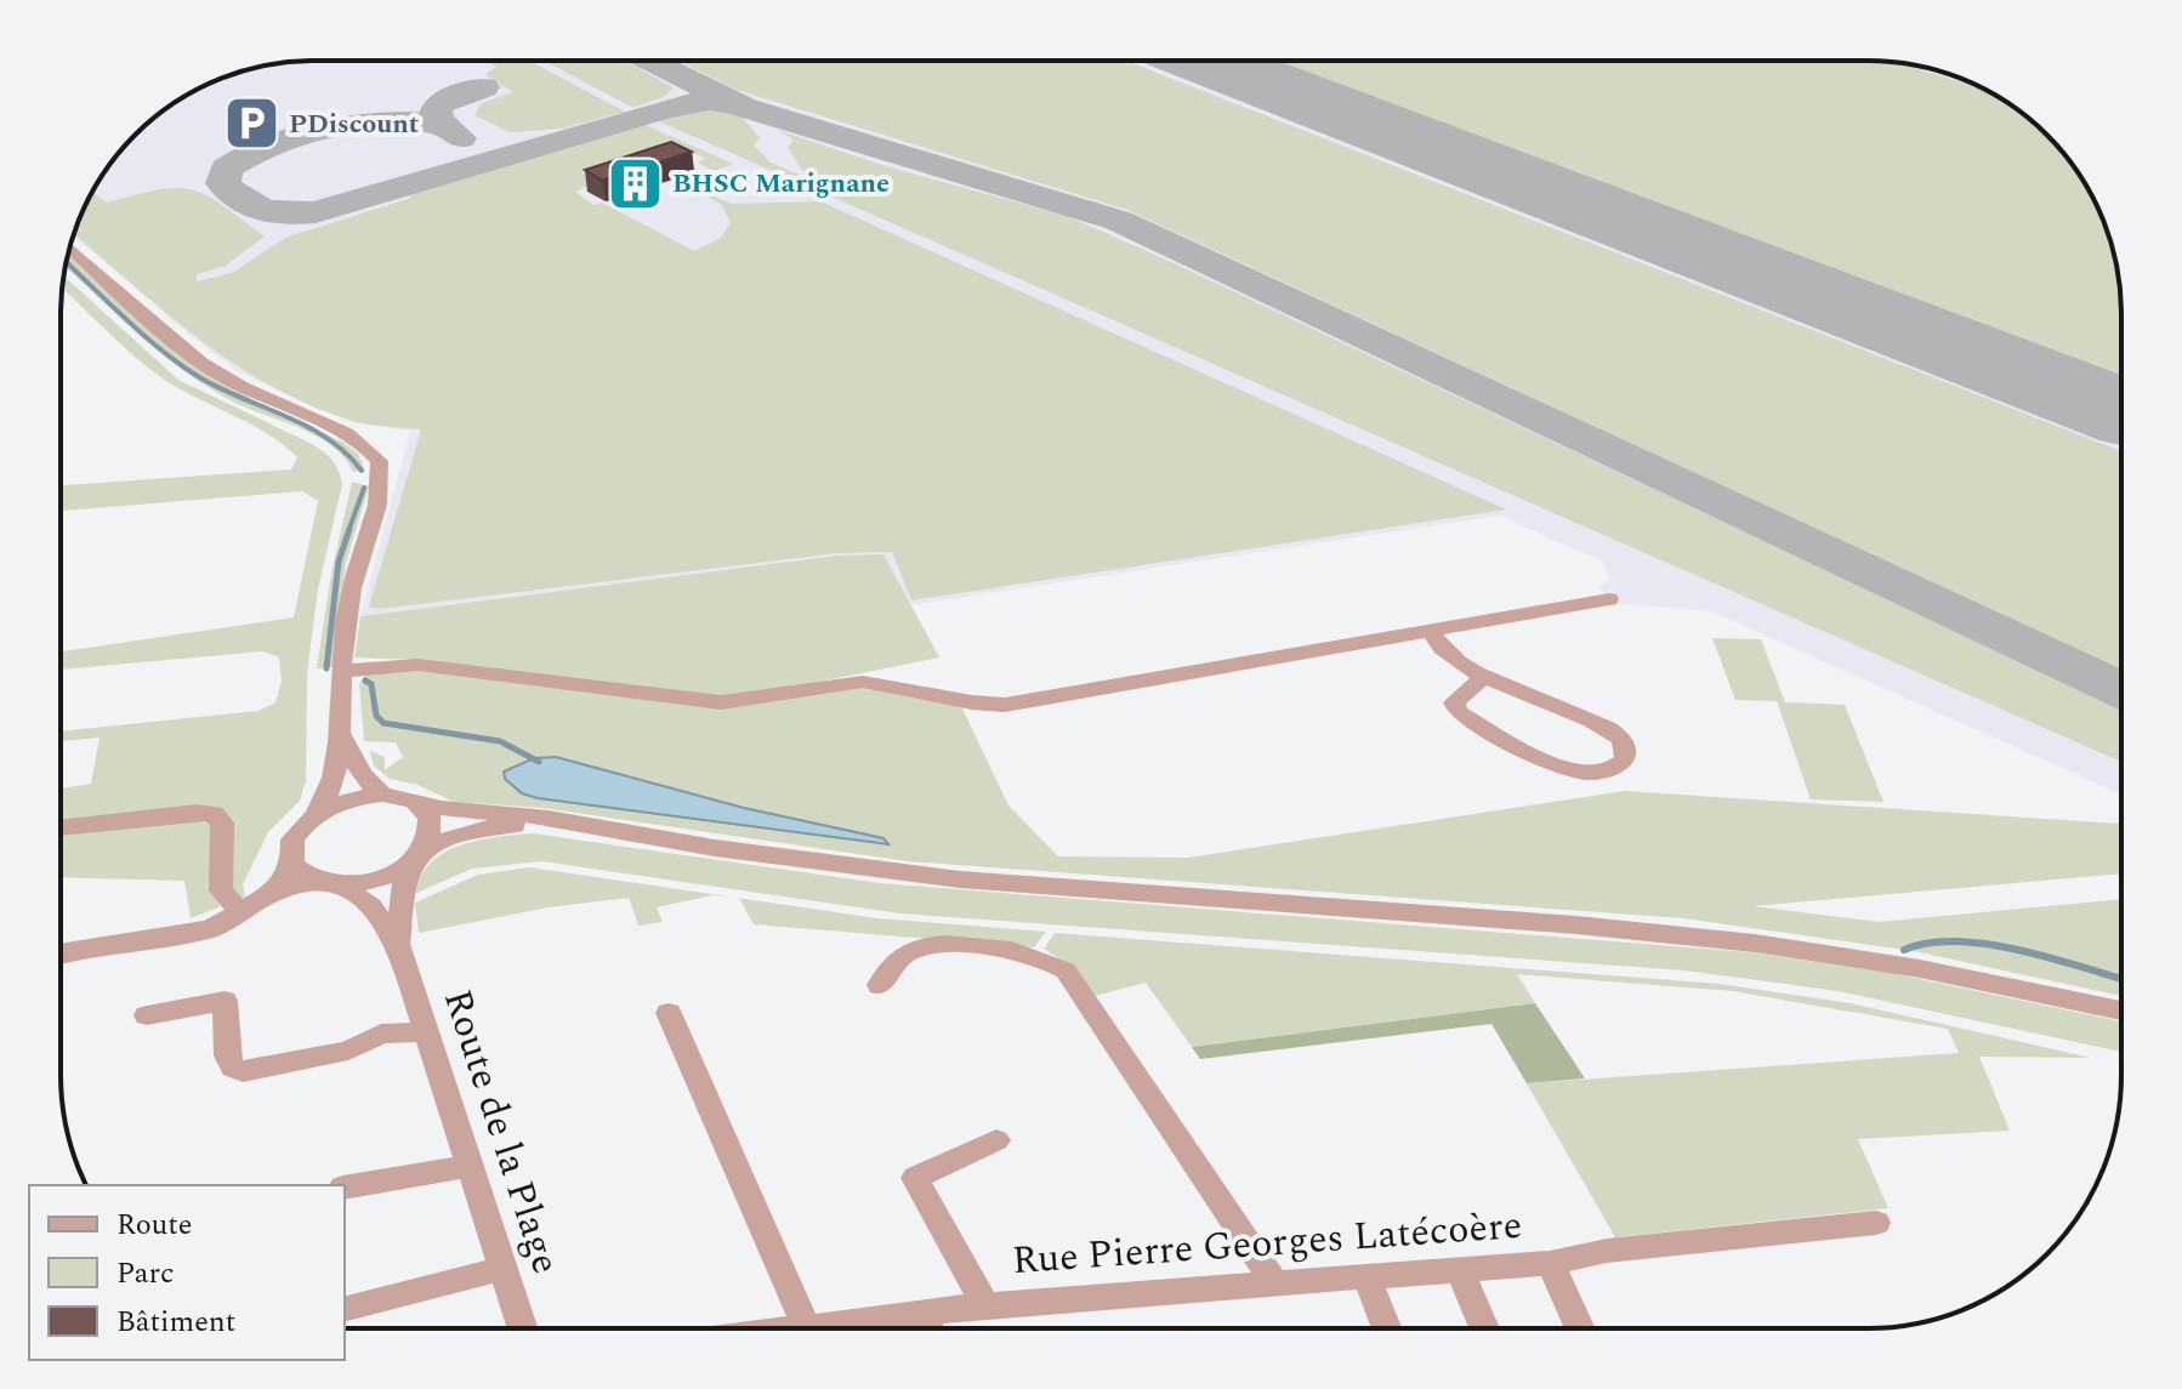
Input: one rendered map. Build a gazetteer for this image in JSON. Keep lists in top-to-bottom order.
{
  "streets": {
    "street": ["Route de la Plage", "Rue Pierre Georges Latécoère"]
  },
  "places": {
    "parking": ["PDiscount"],
    "building": ["BHSC Marignane"]
  },
  "legend": ["Route", "Parc", "Bâtiment"]
}
